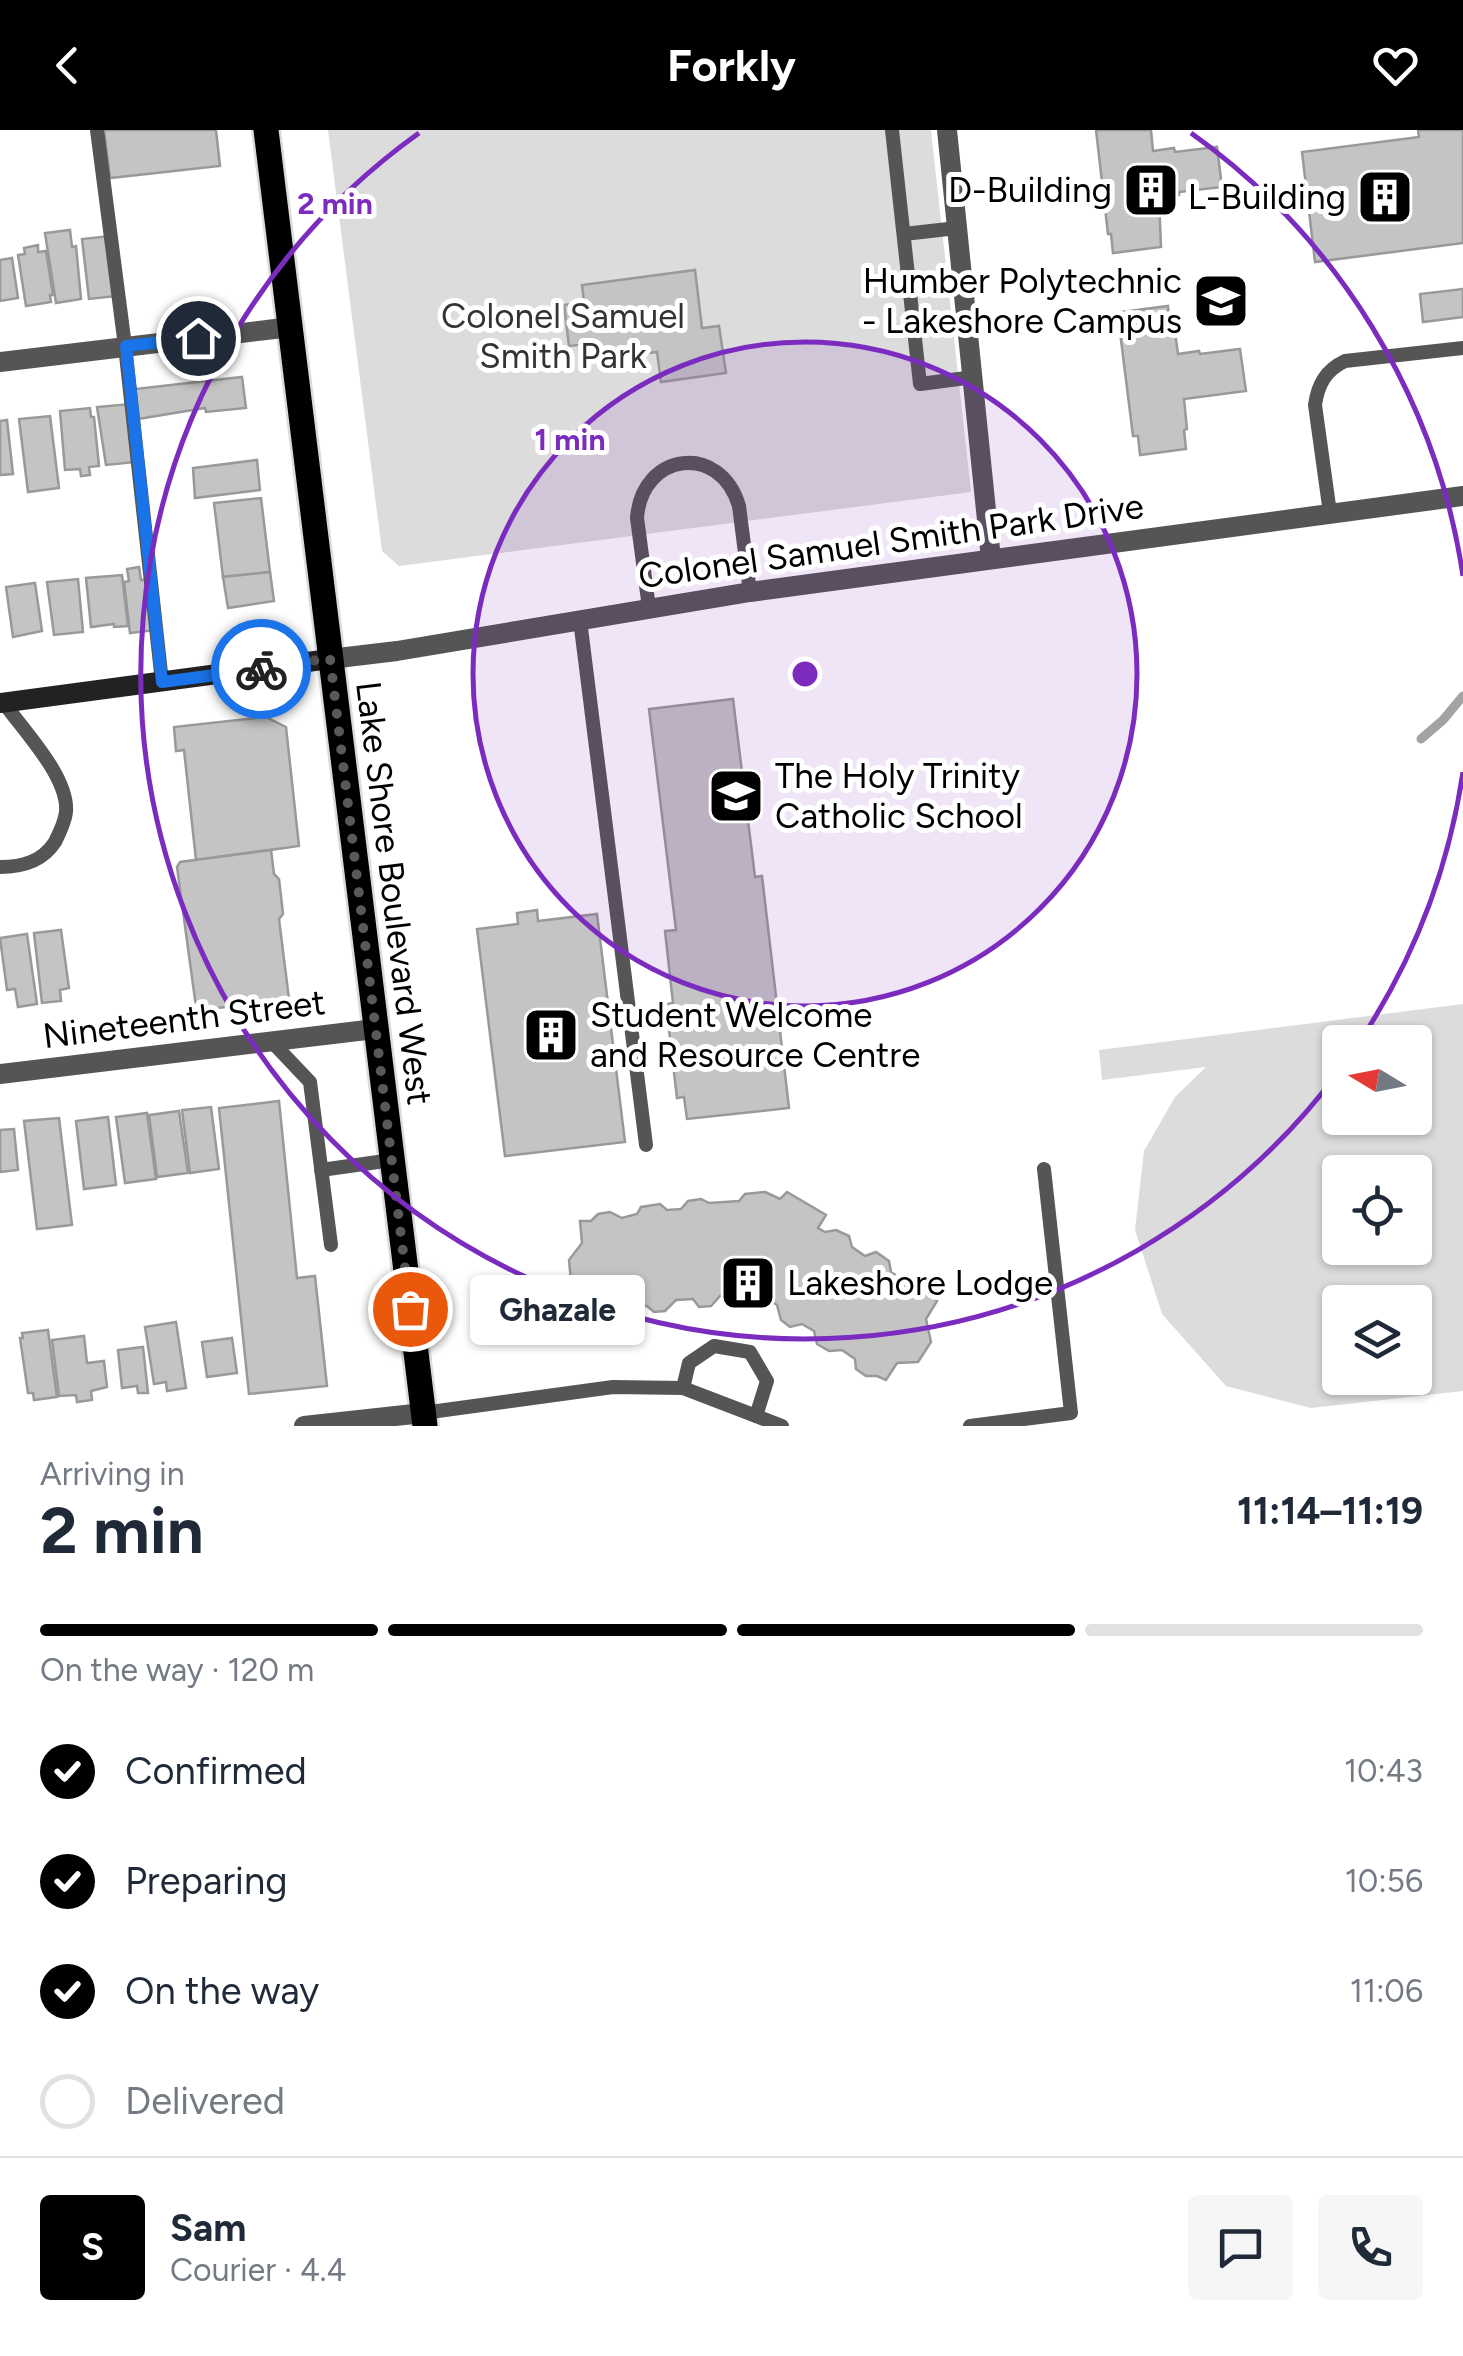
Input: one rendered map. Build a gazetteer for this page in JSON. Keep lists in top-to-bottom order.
{
  "streets": {
    "main road": ["Lake Shore Boulevard West"],
    "street": ["Colonel Samuel Smith Park Drive", "Nineteenth Street"]
  },
  "crossings": [
    ["Colonel Samuel Smith Park Drive", "Lake Shore Boulevard West"],
    ["Lake Shore Boulevard West", "Nineteenth Street"]
  ],
  "parks": ["Colonel Samuel Smith Park"],
  "places": {
    "building": [
      "D-Building",
      "L-Building",
      "Student Welcome and Resource Centre",
      "Lakeshore Lodge"
    ],
    "school or university": ["Humber Polytechnic - Lakeshore Campus", "The Holy Trinity Catholic School"],
    "other": ["Ghazale"]
  },
  "north": "left",
  "page": {
    "header": "Forkly",
    "bubble": "Ghazale",
    "heading": ["2 min", "Arriving in", "11:14–11:19"],
    "panel": ["Sam", "Courier · 4.4"],
    "bar": "On the way · 120 m",
    "list": [
      ["Confirmed", "10:43"],
      ["Preparing", "10:56"],
      ["On the way", "11:06"],
      "Delivered"
    ],
    "round": "S"
  },
  "rings": ["2 min", "1 min"]
}
